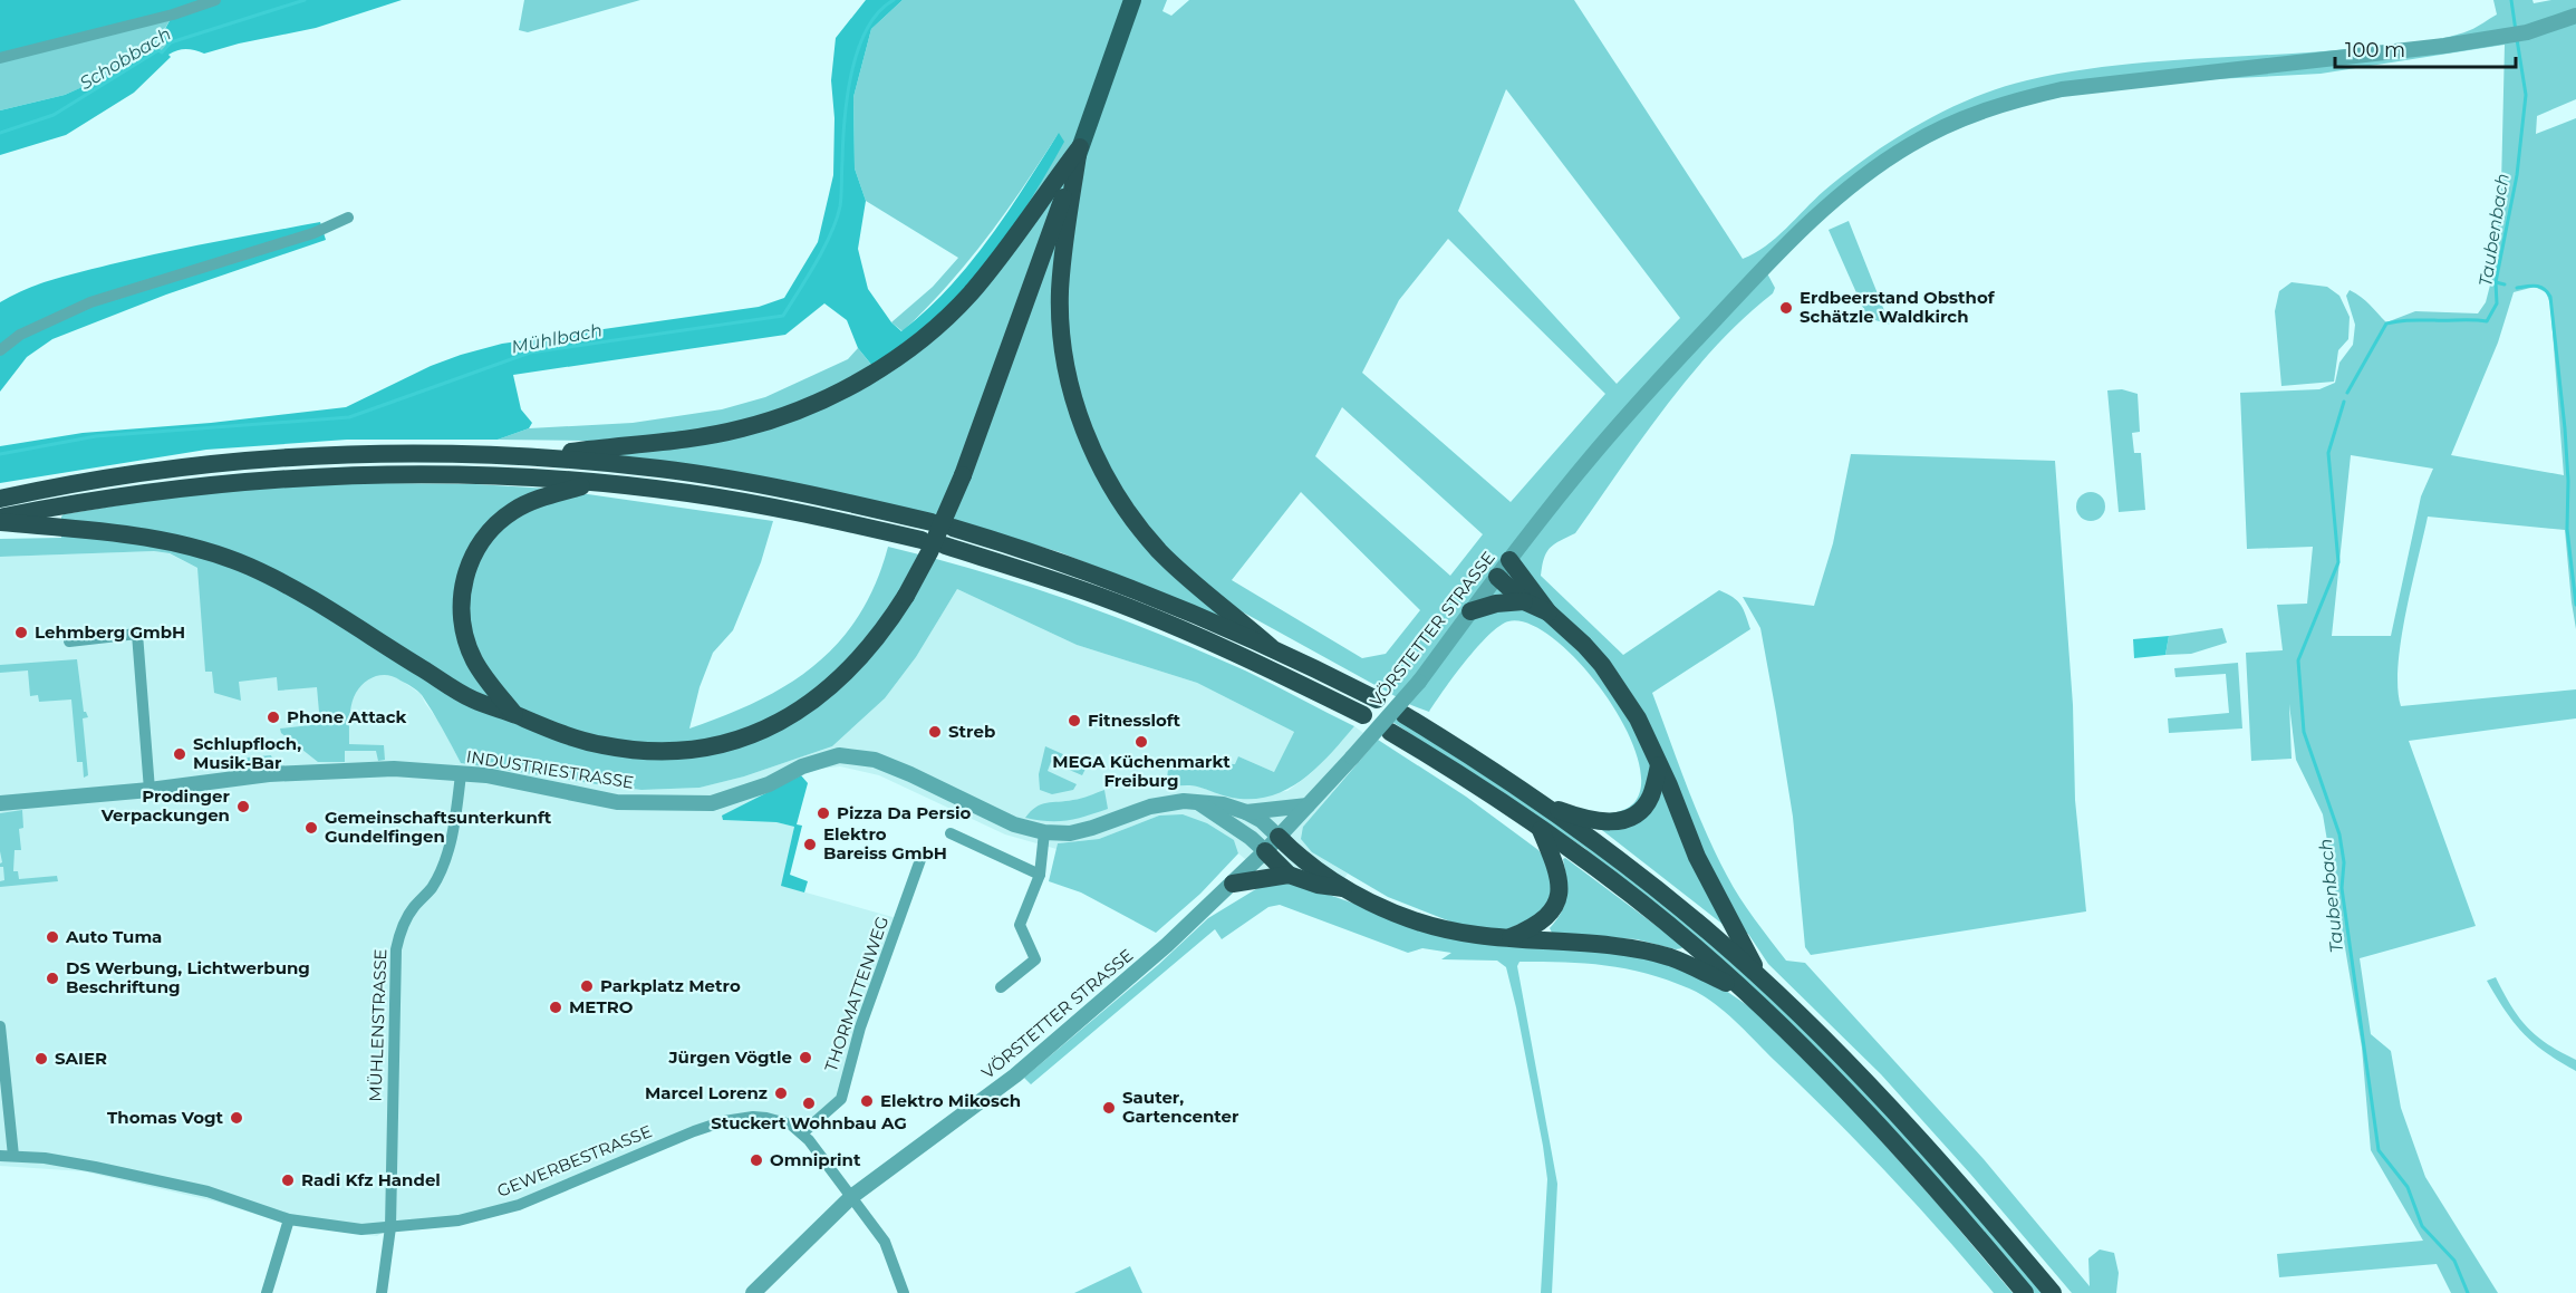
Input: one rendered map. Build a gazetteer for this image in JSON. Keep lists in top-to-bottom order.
{
  "streets": {
    "street": [
      "VÖRSTETTER STRASSE",
      "INDUSTRIESTRASSE",
      "THORMATTENWEG",
      "MÜHLENSTRASSE",
      "GEWERBESTRASSE"
    ]
  },
  "crossings": [
    ["VÖRSTETTER STRASSE", "INDUSTRIESTRASSE"],
    ["VÖRSTETTER STRASSE", "GEWERBESTRASSE"],
    ["INDUSTRIESTRASSE", "MÜHLENSTRASSE"],
    ["THORMATTENWEG", "GEWERBESTRASSE"],
    ["MÜHLENSTRASSE", "GEWERBESTRASSE"]
  ],
  "water": ["Schobbach", "Taubenbach", "Mühlbach"],
  "places": [
    "Erdbeerstand Obsthof Schätzle Waldkirch",
    "Lehmberg GmbH",
    "Phone Attack",
    "Fitnessloft",
    "Streb",
    "MEGA Küchenmarkt Freiburg",
    "Schlupfloch, Musik-Bar",
    "Prodinger Verpackungen",
    "Pizza Da Persio",
    "Gemeinschaftsunterkunft Gundelfingen",
    "Elektro Bareiss GmbH",
    "Auto Tuma",
    "DS Werbung, Lichtwerbung Beschriftung",
    "Parkplatz Metro",
    "METRO",
    "Jürgen Vögtle",
    "SAIER",
    "Marcel Lorenz",
    "Elektro Mikosch",
    "Stuckert Wohnbau AG",
    "Sauter, Gartencenter",
    "Thomas Vogt",
    "Omniprint",
    "Radi Kfz Handel"
  ],
  "scale_bar": "100 m"
}
